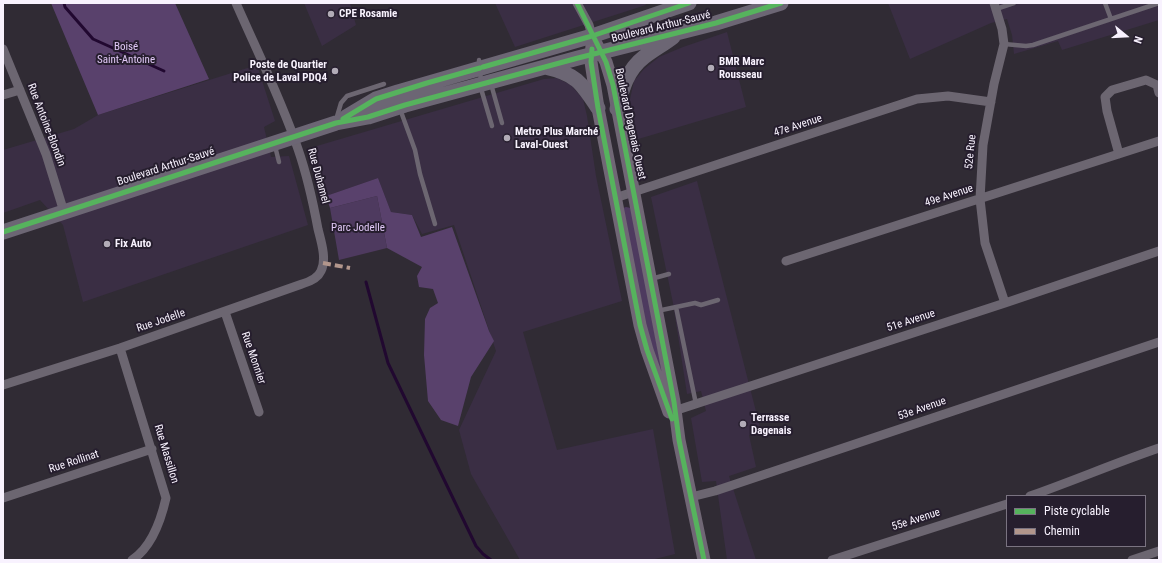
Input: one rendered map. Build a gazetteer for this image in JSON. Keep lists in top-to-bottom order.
{
  "streets": {
    "main road": ["Boulevard Arthur-Sauvé", "Boulevard Dagenais Ouest"],
    "street": [
      "Rue Antoine-Blondin",
      "47e Avenue",
      "52e Rue",
      "Rue Duhamel",
      "49e Avenue",
      "Rue Jodelle",
      "51e Avenue",
      "Rue Monnier",
      "53e Avenue",
      "Rue Massillon",
      "Rue Rollinat",
      "55e Avenue"
    ]
  },
  "crossings": [
    ["Boulevard Arthur-Sauvé", "Boulevard Dagenais Ouest"],
    ["Boulevard Arthur-Sauvé", "Rue Antoine-Blondin"],
    ["Boulevard Arthur-Sauvé", "Rue Duhamel"],
    ["Boulevard Dagenais Ouest", "47e Avenue"],
    ["Boulevard Dagenais Ouest", "51e Avenue"],
    ["Boulevard Dagenais Ouest", "53e Avenue"],
    ["47e Avenue", "52e Rue"],
    ["52e Rue", "49e Avenue"],
    ["52e Rue", "51e Avenue"],
    ["Rue Duhamel", "Rue Jodelle"],
    ["Rue Jodelle", "Rue Monnier"],
    ["Rue Jodelle", "Rue Massillon"],
    ["Rue Massillon", "Rue Rollinat"]
  ],
  "parks": ["Boisé Saint-Antoine", "Parc Jodelle"],
  "places": [
    "CPE Rosamie",
    "BMR Marc Rousseau",
    "Poste de Quartier Police de Laval PDQ4",
    "Metro Plus Marché Laval-Ouest",
    "Fix Auto",
    "Terrasse Dagenais"
  ],
  "legend": ["Piste cyclable", "Chemin"],
  "north": "right"
}
